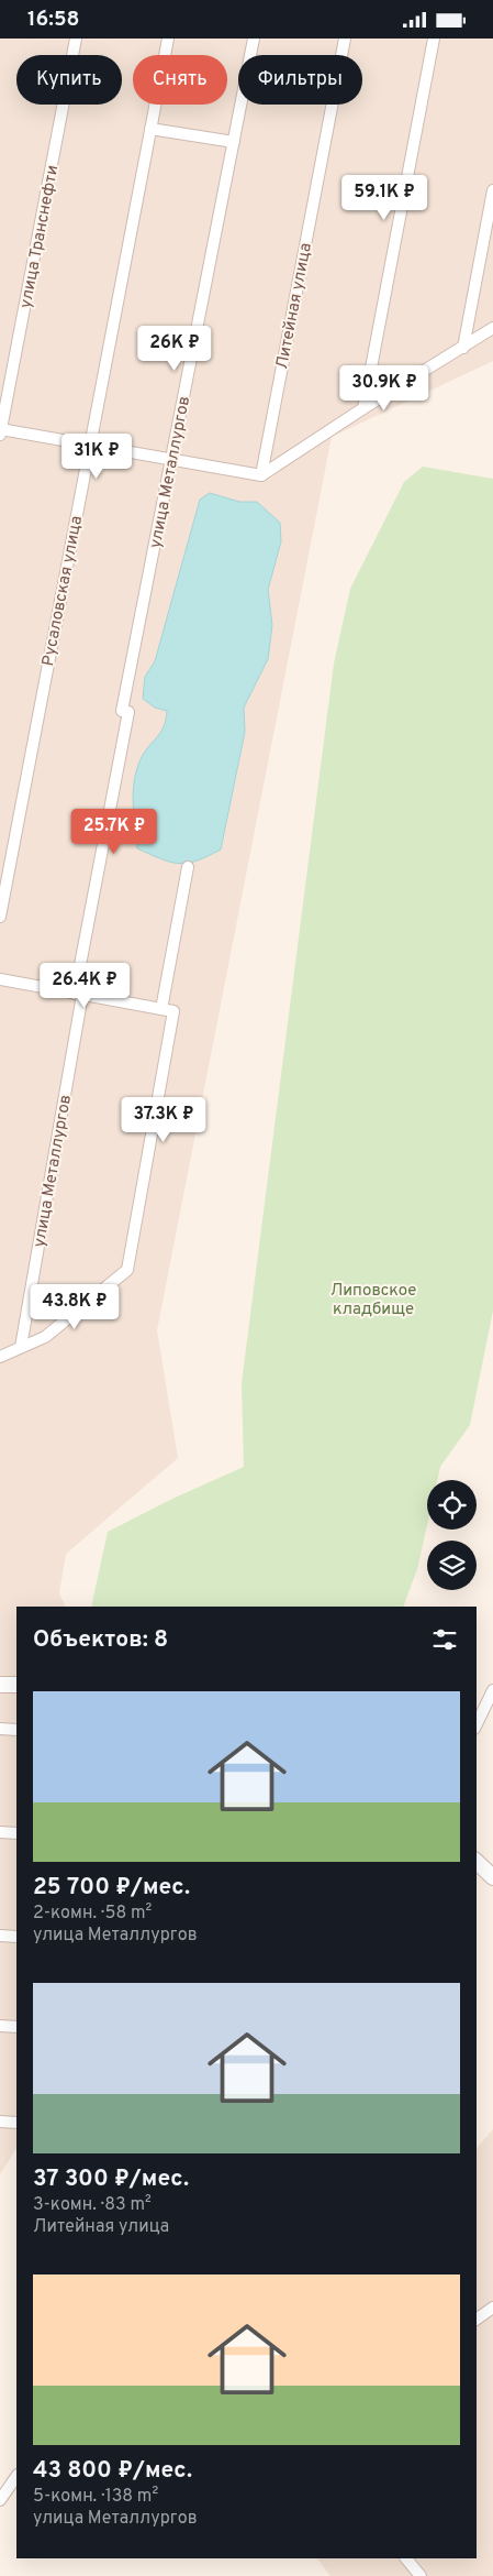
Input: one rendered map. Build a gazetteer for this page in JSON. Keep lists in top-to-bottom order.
{
  "streets": {
    "street": [
      "улица Транснефти",
      "Литейная улица",
      "улица Металлургов",
      "Русаловская улица"
    ]
  },
  "parks": ["Липовское кладбище"],
  "page": {
    "status": "16:58",
    "chip": ["Купить", "Снять", "Фильтры"],
    "price": [
      "59.1K ₽",
      "26K ₽",
      "30.9K ₽",
      "31K ₽",
      "25.7K ₽",
      "26.4K ₽",
      "37.3K ₽",
      "43.8K ₽"
    ],
    "heading": "Объектов: 8",
    "list": [
      {
        "name": "25 700 ₽/мес.",
        "note": "2-комн. · 58 m² · улица Металлургов"
      },
      {
        "name": "37 300 ₽/мес.",
        "note": "3-комн. · 83 m² · Литейная улица"
      },
      {
        "name": "43 800 ₽/мес.",
        "note": "5-комн. · 138 m² · улица Металлургов"
      }
    ]
  }
}
